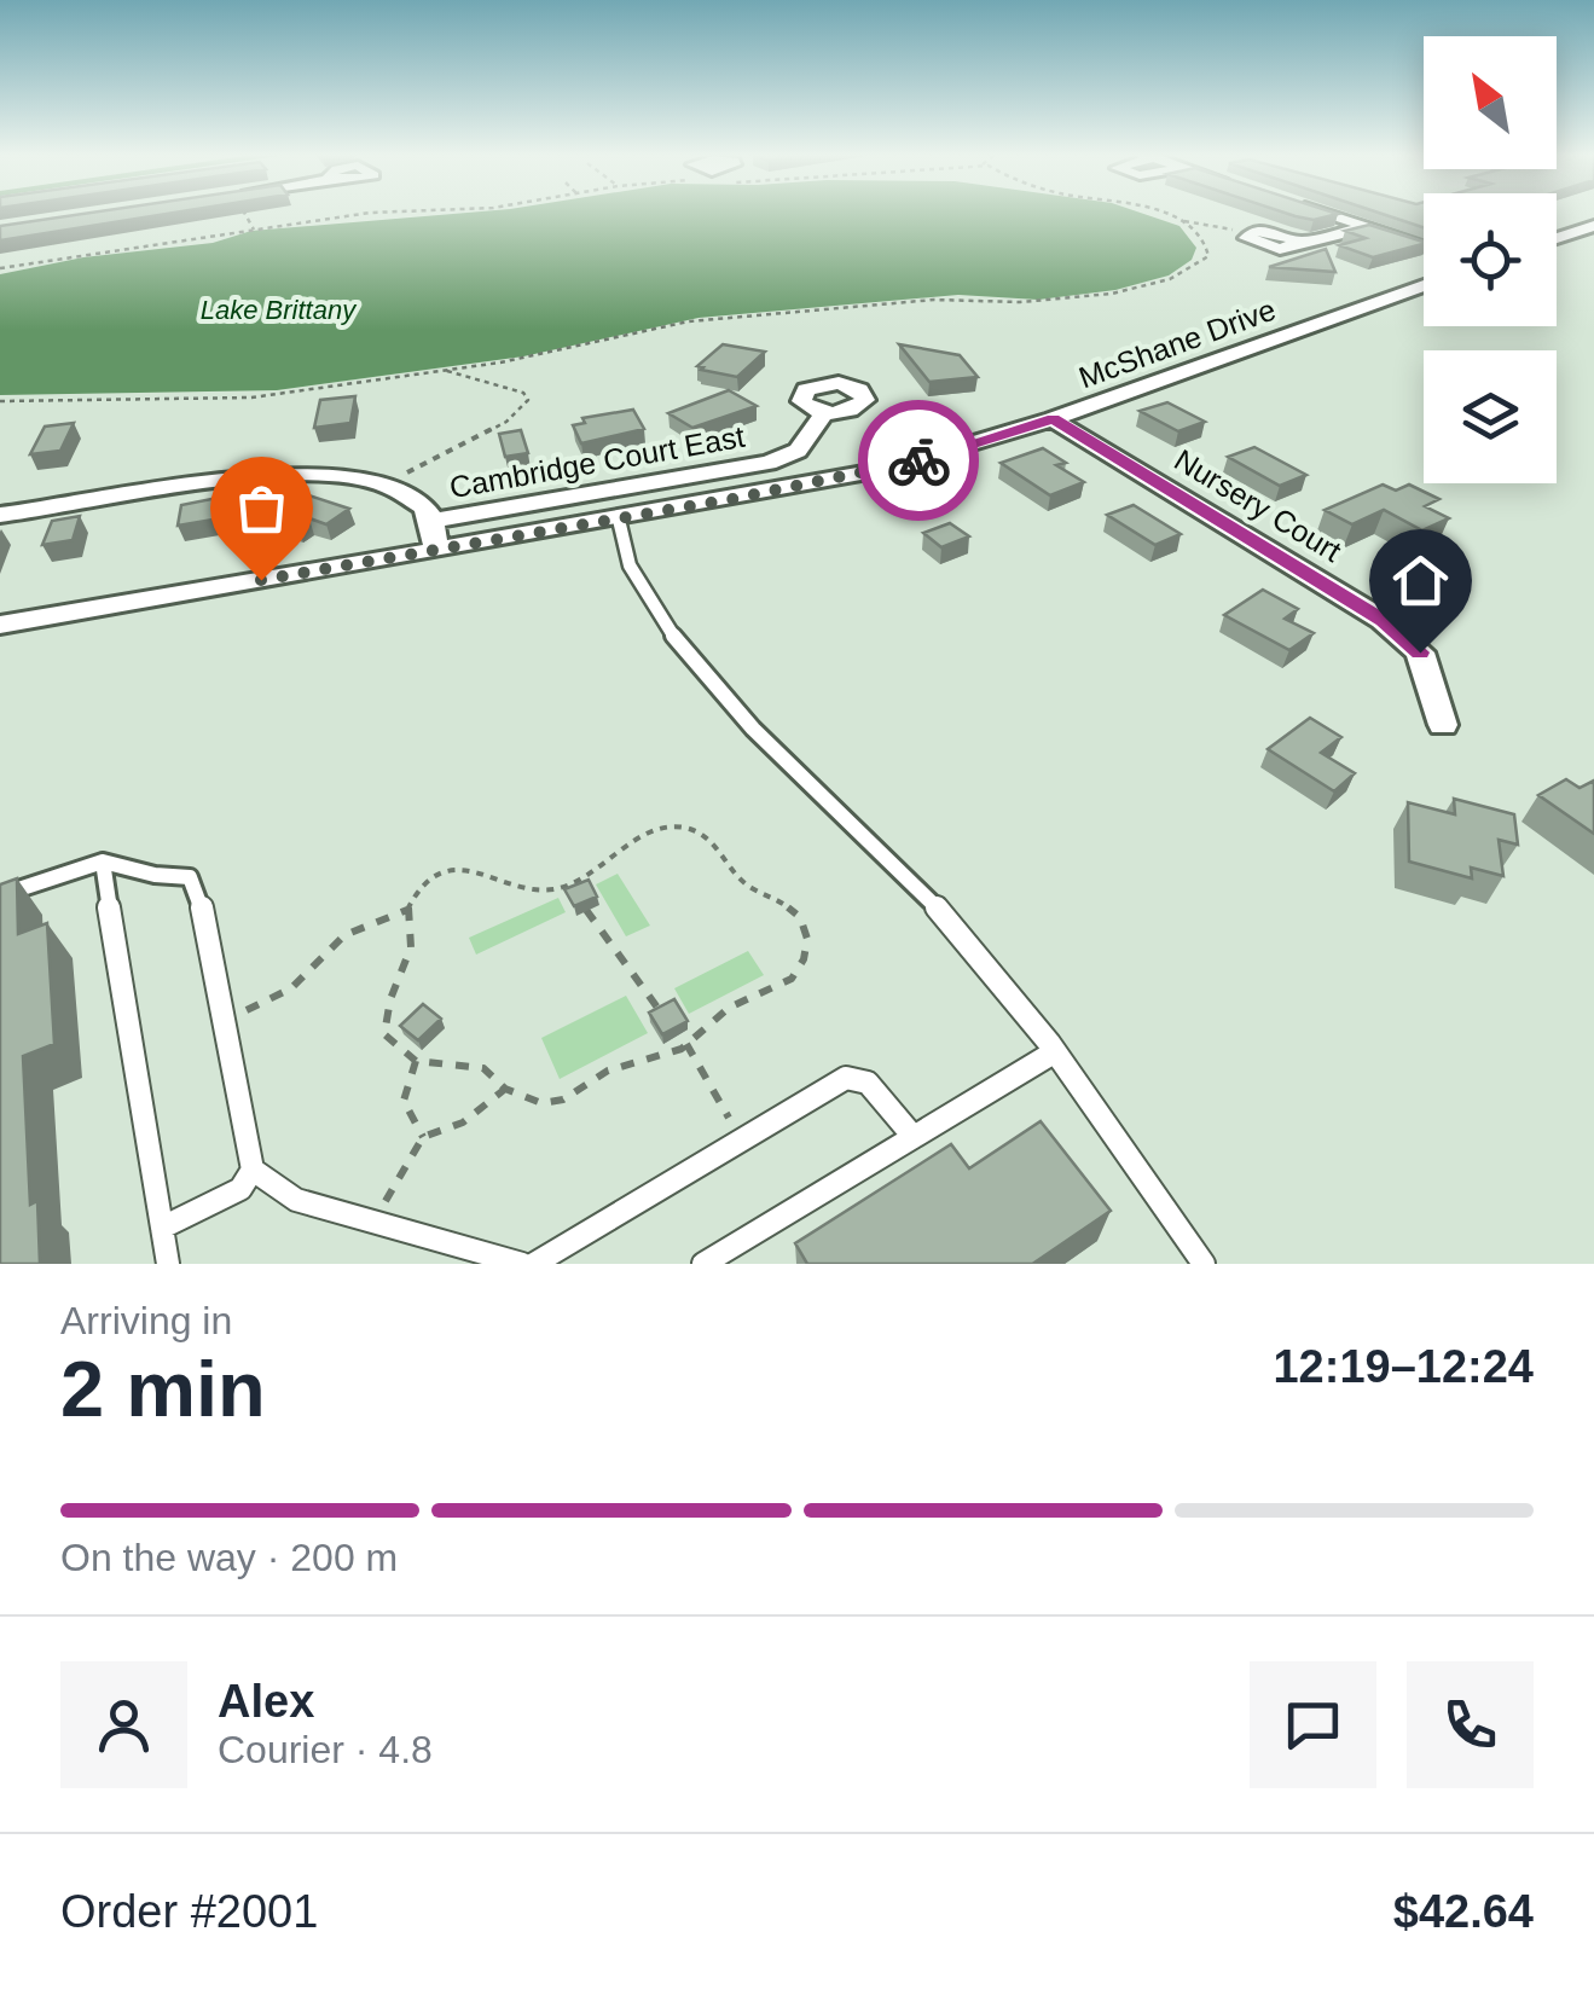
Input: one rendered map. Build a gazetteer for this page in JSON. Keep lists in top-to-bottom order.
{
  "streets": {
    "street": ["McShane Drive", "Cambridge Court East", "Nursery Court"]
  },
  "crossings": [
    ["McShane Drive", "Nursery Court"]
  ],
  "water": ["Lake Brittany"],
  "north": "top left",
  "page": {
    "heading": ["2 min", "Arriving in", "12:19–12:24"],
    "panel": [
      "Alex",
      "Courier · 4.8",
      "Order #2001",
      "$42.64"
    ],
    "bar": "On the way · 200 m"
  }
}
